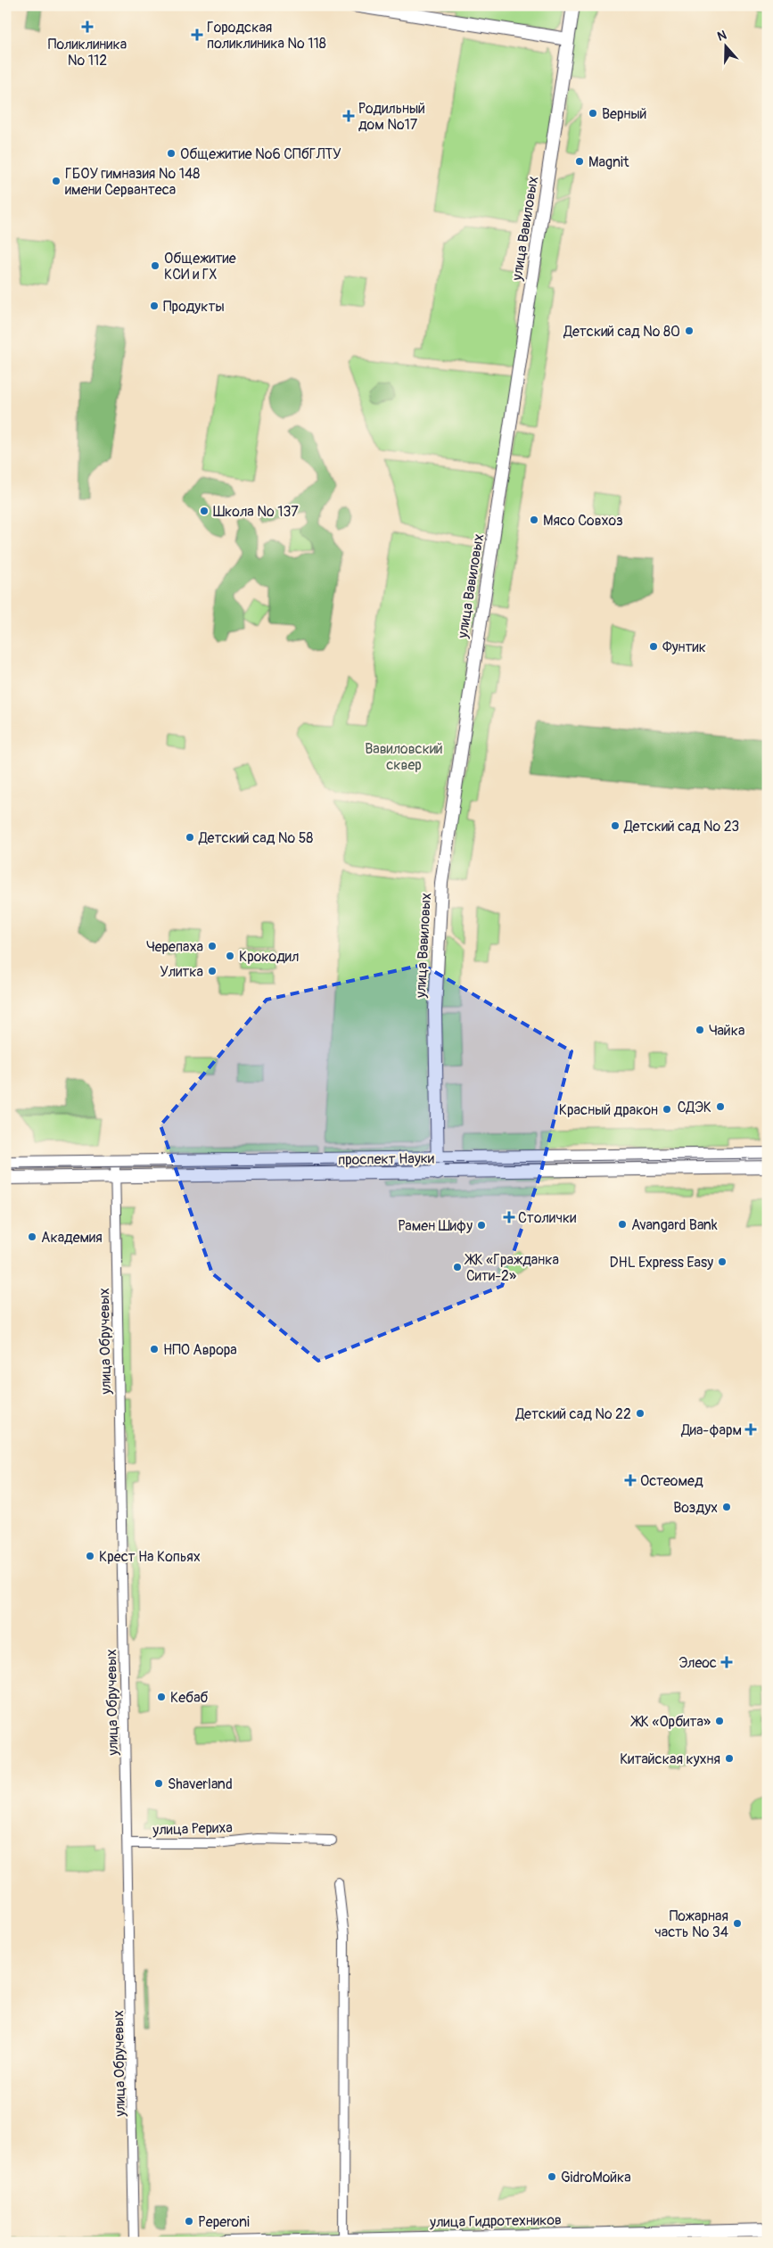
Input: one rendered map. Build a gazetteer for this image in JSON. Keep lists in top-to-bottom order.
{
  "streets": {
    "street": [
      "улица Вавиловых",
      "проспект Науки",
      "улица Обручевых",
      "улица Рериха",
      "улица Гидротехников"
    ]
  },
  "crossings": [
    ["улица Вавиловых", "проспект Науки"],
    ["проспект Науки", "улица Обручевых"],
    ["улица Обручевых", "улица Рериха"]
  ],
  "parks": ["Вавиловский сквер"],
  "places": {
    "health": [
      "Поликлиника № 112",
      "Городская поликлиника № 118",
      "Родильный дом №17",
      "Столички",
      "Диа-фарм",
      "Остеомед",
      "Элеос"
    ],
    "other": [
      "Верный",
      "Общежитие №6 СПбГЛТУ",
      "Magnit",
      "ГБОУ гимназия № 148 имени Сервантеса",
      "Общежитие КСИ и ГХ",
      "Продукты",
      "Детский сад № 80",
      "Школа № 137",
      "Мясо Совхоз",
      "Фунтик",
      "Детский сад № 23",
      "Детский сад № 58",
      "Черепаха",
      "Крокодил",
      "Улитка",
      "Чайка",
      "СДЭК",
      "Красный дракон",
      "Avangard Bank",
      "Рамен Шифу",
      "Академия",
      "DHL Express Easy",
      "ЖК «Гражданка Сити-2»",
      "НПО Аврора",
      "Детский сад № 22",
      "Воздух",
      "Крест На Копьях",
      "Кебаб",
      "ЖК «Орбита»",
      "Китайская кухня",
      "Shaverland",
      "Пожарная часть № 34",
      "GidroМойка",
      "Peperoni"
    ]
  },
  "north": "top"
}
